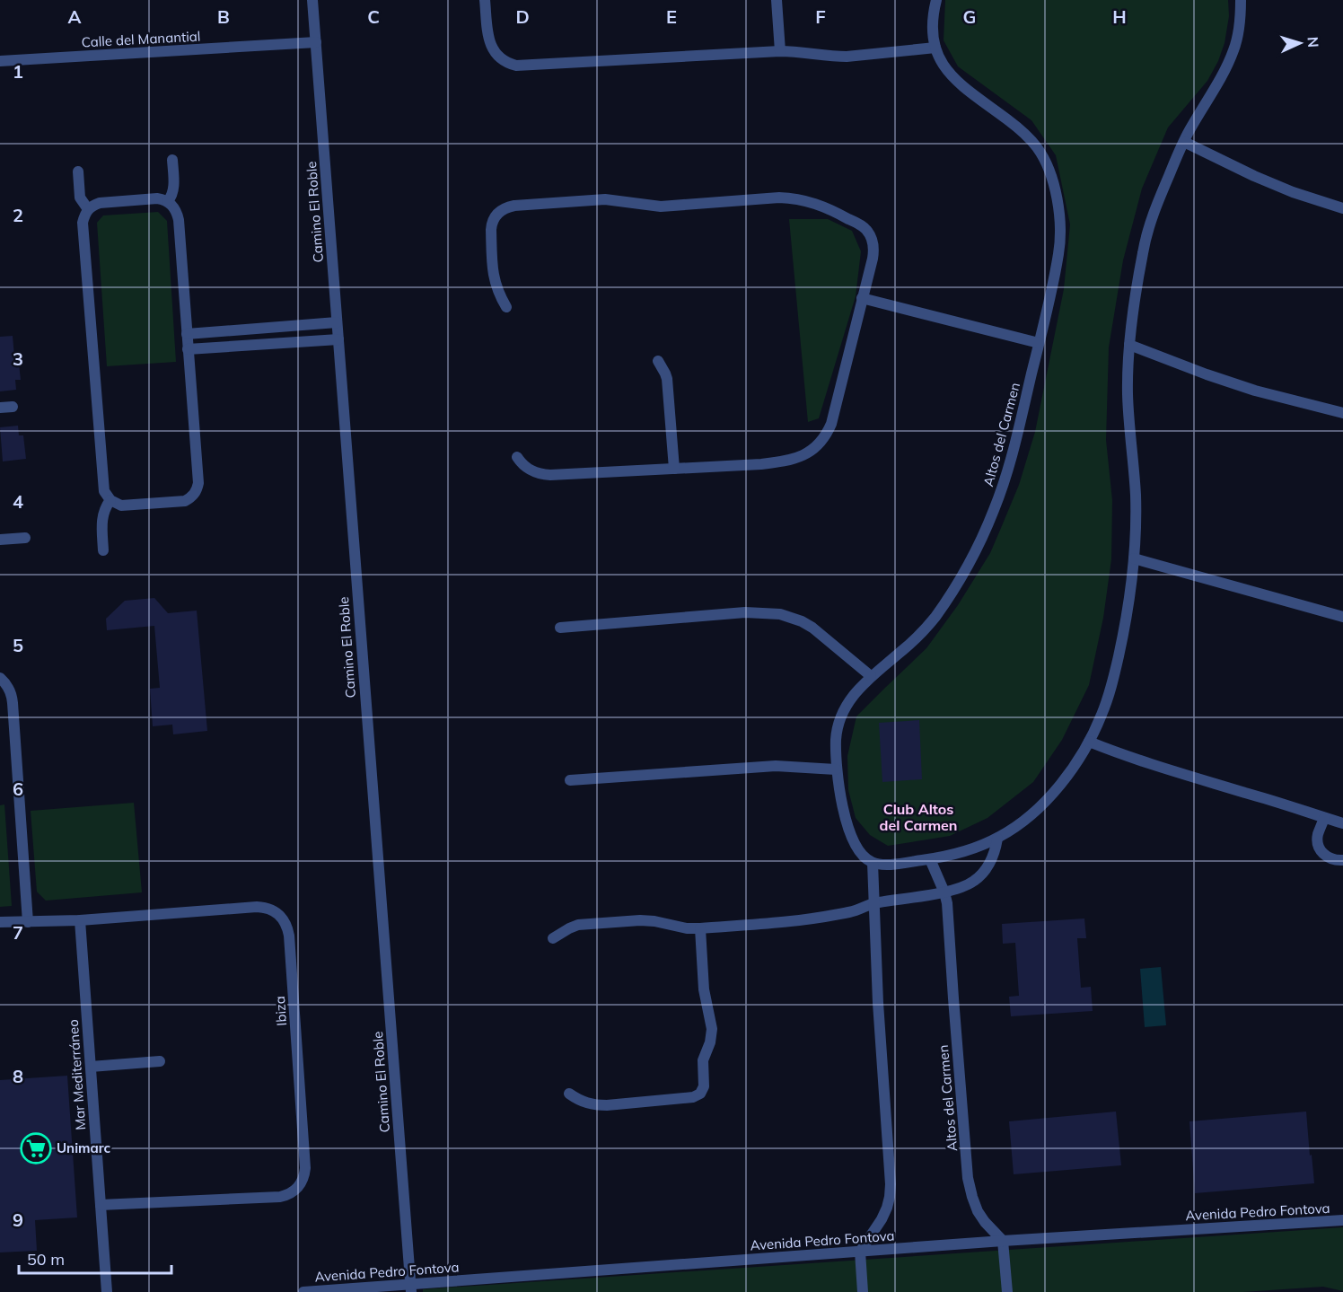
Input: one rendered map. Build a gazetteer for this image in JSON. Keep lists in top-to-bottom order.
{
  "streets": {
    "street": [
      "Calle del Manantial",
      "Camino El Roble",
      "Altos del Carmen",
      "Ibiza",
      "Mar Mediterráneo",
      "Avenida Pedro Fontova"
    ]
  },
  "crossings": [
    ["Calle del Manantial", "Camino El Roble"],
    ["Camino El Roble", "Avenida Pedro Fontova"],
    ["Altos del Carmen", "Avenida Pedro Fontova"],
    ["Ibiza", "Mar Mediterráneo"]
  ],
  "districts": ["Club Altos del Carmen"],
  "places": {
    "supermarket": ["Unimarc"]
  },
  "scale_bar": "50 m",
  "north": "right",
  "grid": {
    "columns": [
      "A",
      "B",
      "C",
      "D",
      "E",
      "F",
      "G",
      "H"
    ],
    "rows": [
      "1",
      "2",
      "3",
      "4",
      "5",
      "6",
      "7",
      "8",
      "9"
    ]
  }
}
